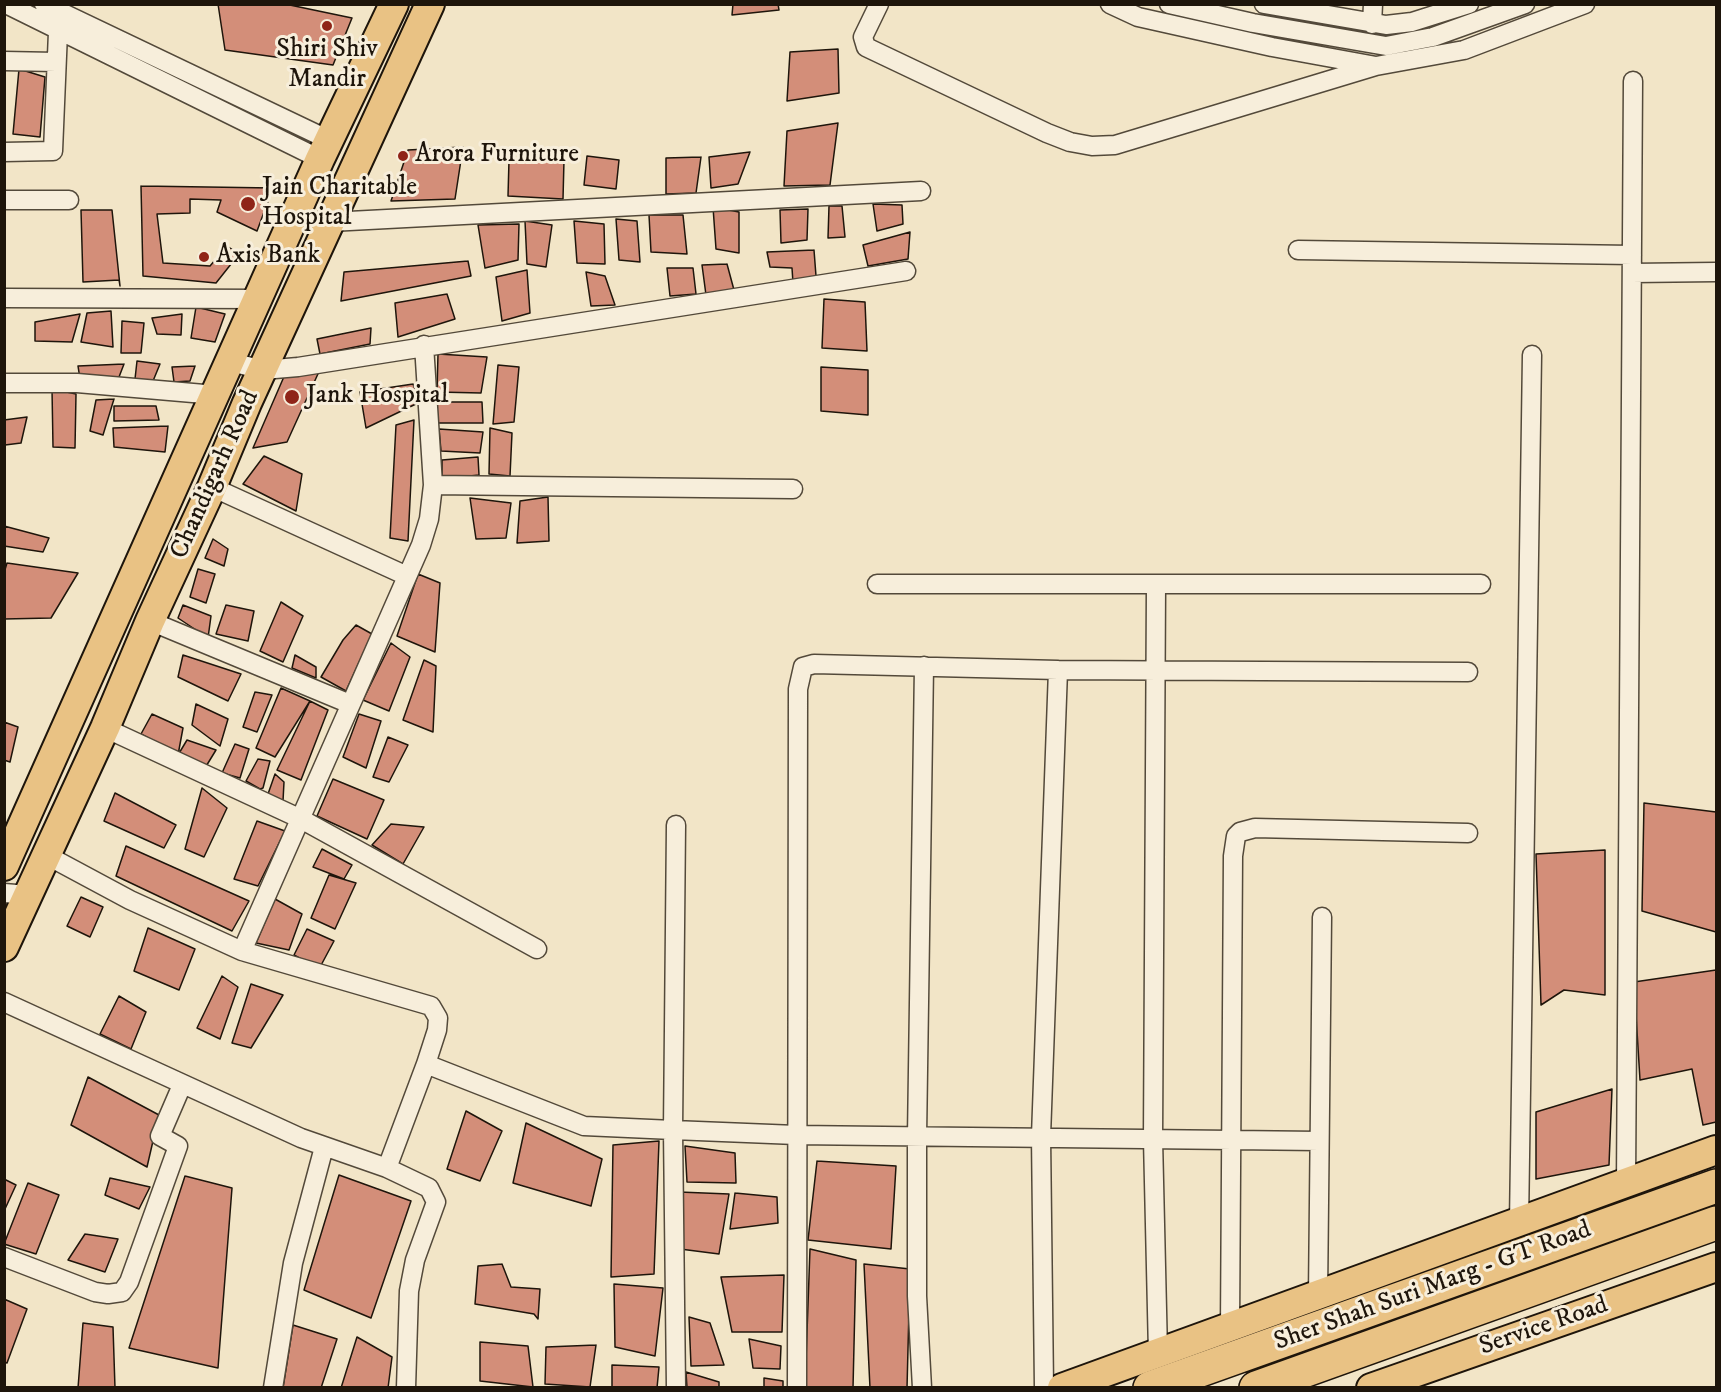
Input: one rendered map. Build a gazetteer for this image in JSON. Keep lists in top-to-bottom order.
{
  "streets": {
    "highway": ["Sher Shah Suri Marg - GT Road"],
    "main road": ["Chandigarh Road", "Service Road"]
  },
  "places": [
    "Shiri Shiv Mandir",
    "Arora Furniture",
    "Jain Charitable Hospital",
    "Axis Bank",
    "Jank Hospital"
  ]
}
